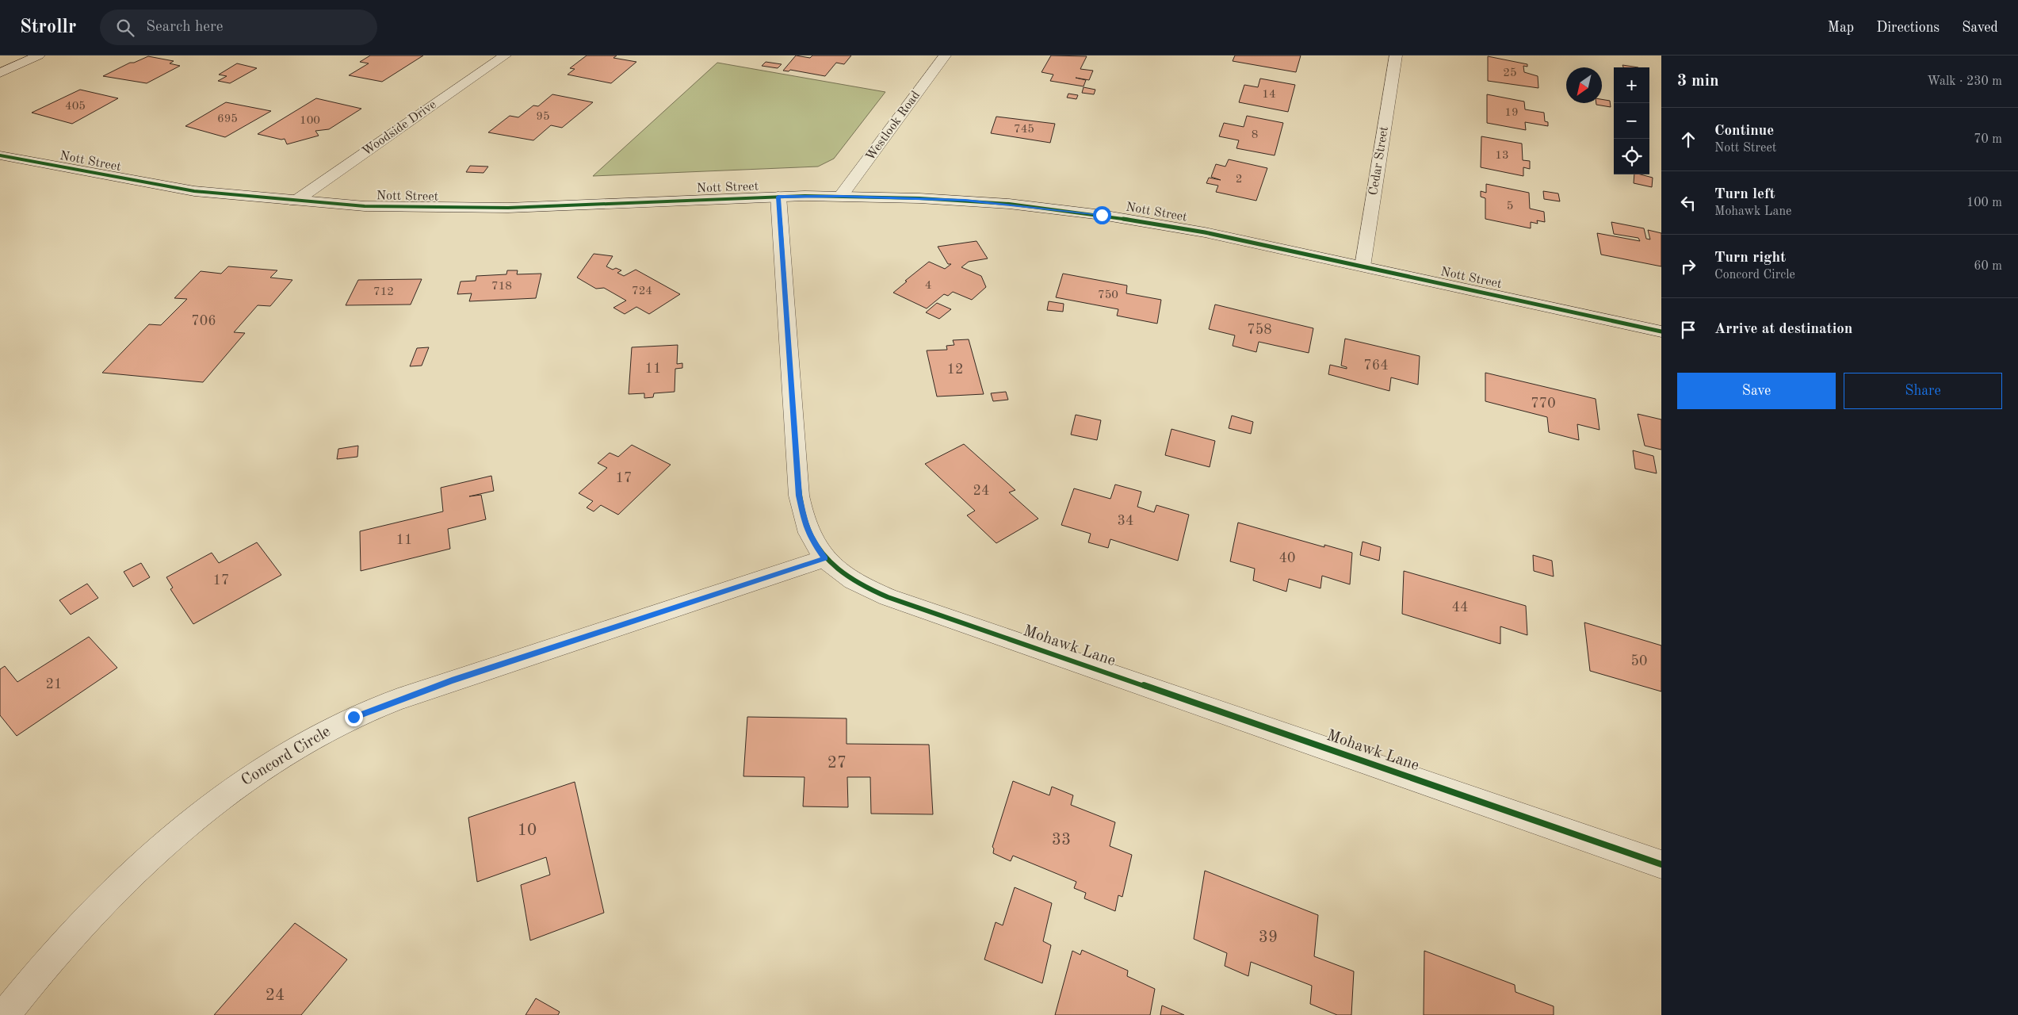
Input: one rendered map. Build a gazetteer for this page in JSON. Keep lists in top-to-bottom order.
{
  "streets": {
    "street": [
      "Westlook Road",
      "Woodside Drive",
      "Cedar Street",
      "Nott Street",
      "Mohawk Lane",
      "Concord Circle"
    ]
  },
  "crossings": [
    ["Westlook Road", "Nott Street"],
    ["Woodside Drive", "Nott Street"],
    ["Cedar Street", "Nott Street"],
    ["Nott Street", "Mohawk Lane"],
    ["Mohawk Lane", "Concord Circle"]
  ],
  "house_numbers": [
    "25",
    "14",
    "405",
    "19",
    "95",
    "695",
    "100",
    "745",
    "8",
    "13",
    "2",
    "5",
    "4",
    "718",
    "724",
    "712",
    "750",
    "706",
    "758",
    "764",
    "11",
    "12",
    "770",
    "17",
    "24",
    "34",
    "11",
    "40",
    "17",
    "44",
    "50",
    "21",
    "27",
    "10",
    "33",
    "39",
    "24"
  ],
  "north": "bottom left",
  "page": {
    "header": "Strollr",
    "search": "Search here",
    "nav": ["Map", "Directions", "Saved"],
    "heading": ["3 min", "Walk · 230 m"],
    "map_buttons": ["+", "−"],
    "list": [
      ["Continue", "Nott Street", "70 m"],
      ["Turn left", "Mohawk Lane", "100 m"],
      ["Turn right", "Concord Circle", "60 m"],
      "Arrive at destination"
    ],
    "buttons": ["Save", "Share"]
  }
}
